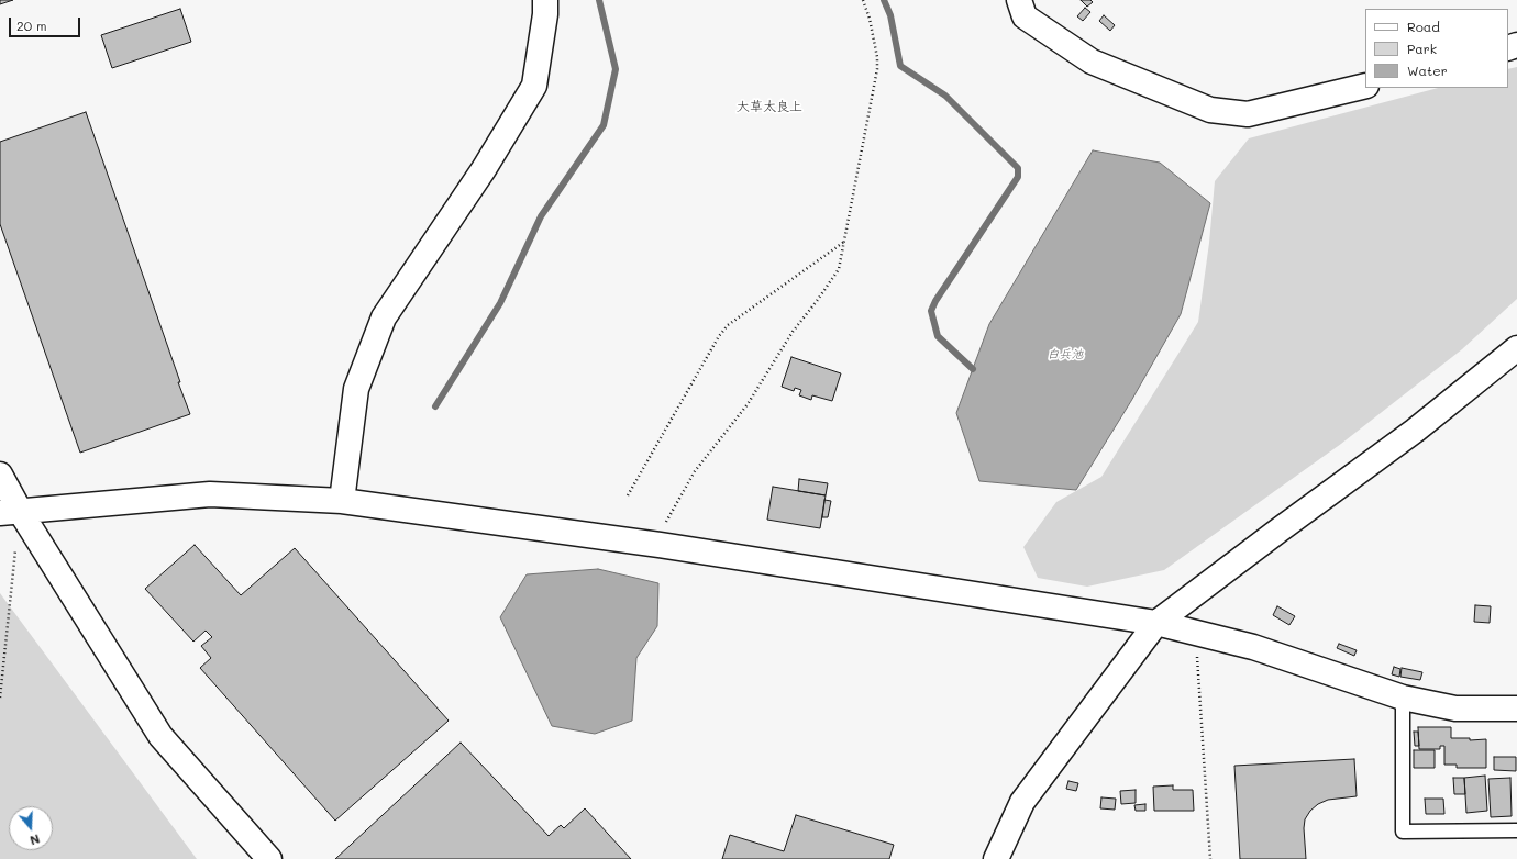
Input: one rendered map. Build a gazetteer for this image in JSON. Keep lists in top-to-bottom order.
{
  "districts": ["大草太良上"],
  "water": ["白兵池"],
  "legend": ["Road", "Park", "Water"],
  "scale_bar": "20 m",
  "north": "bottom"
}
